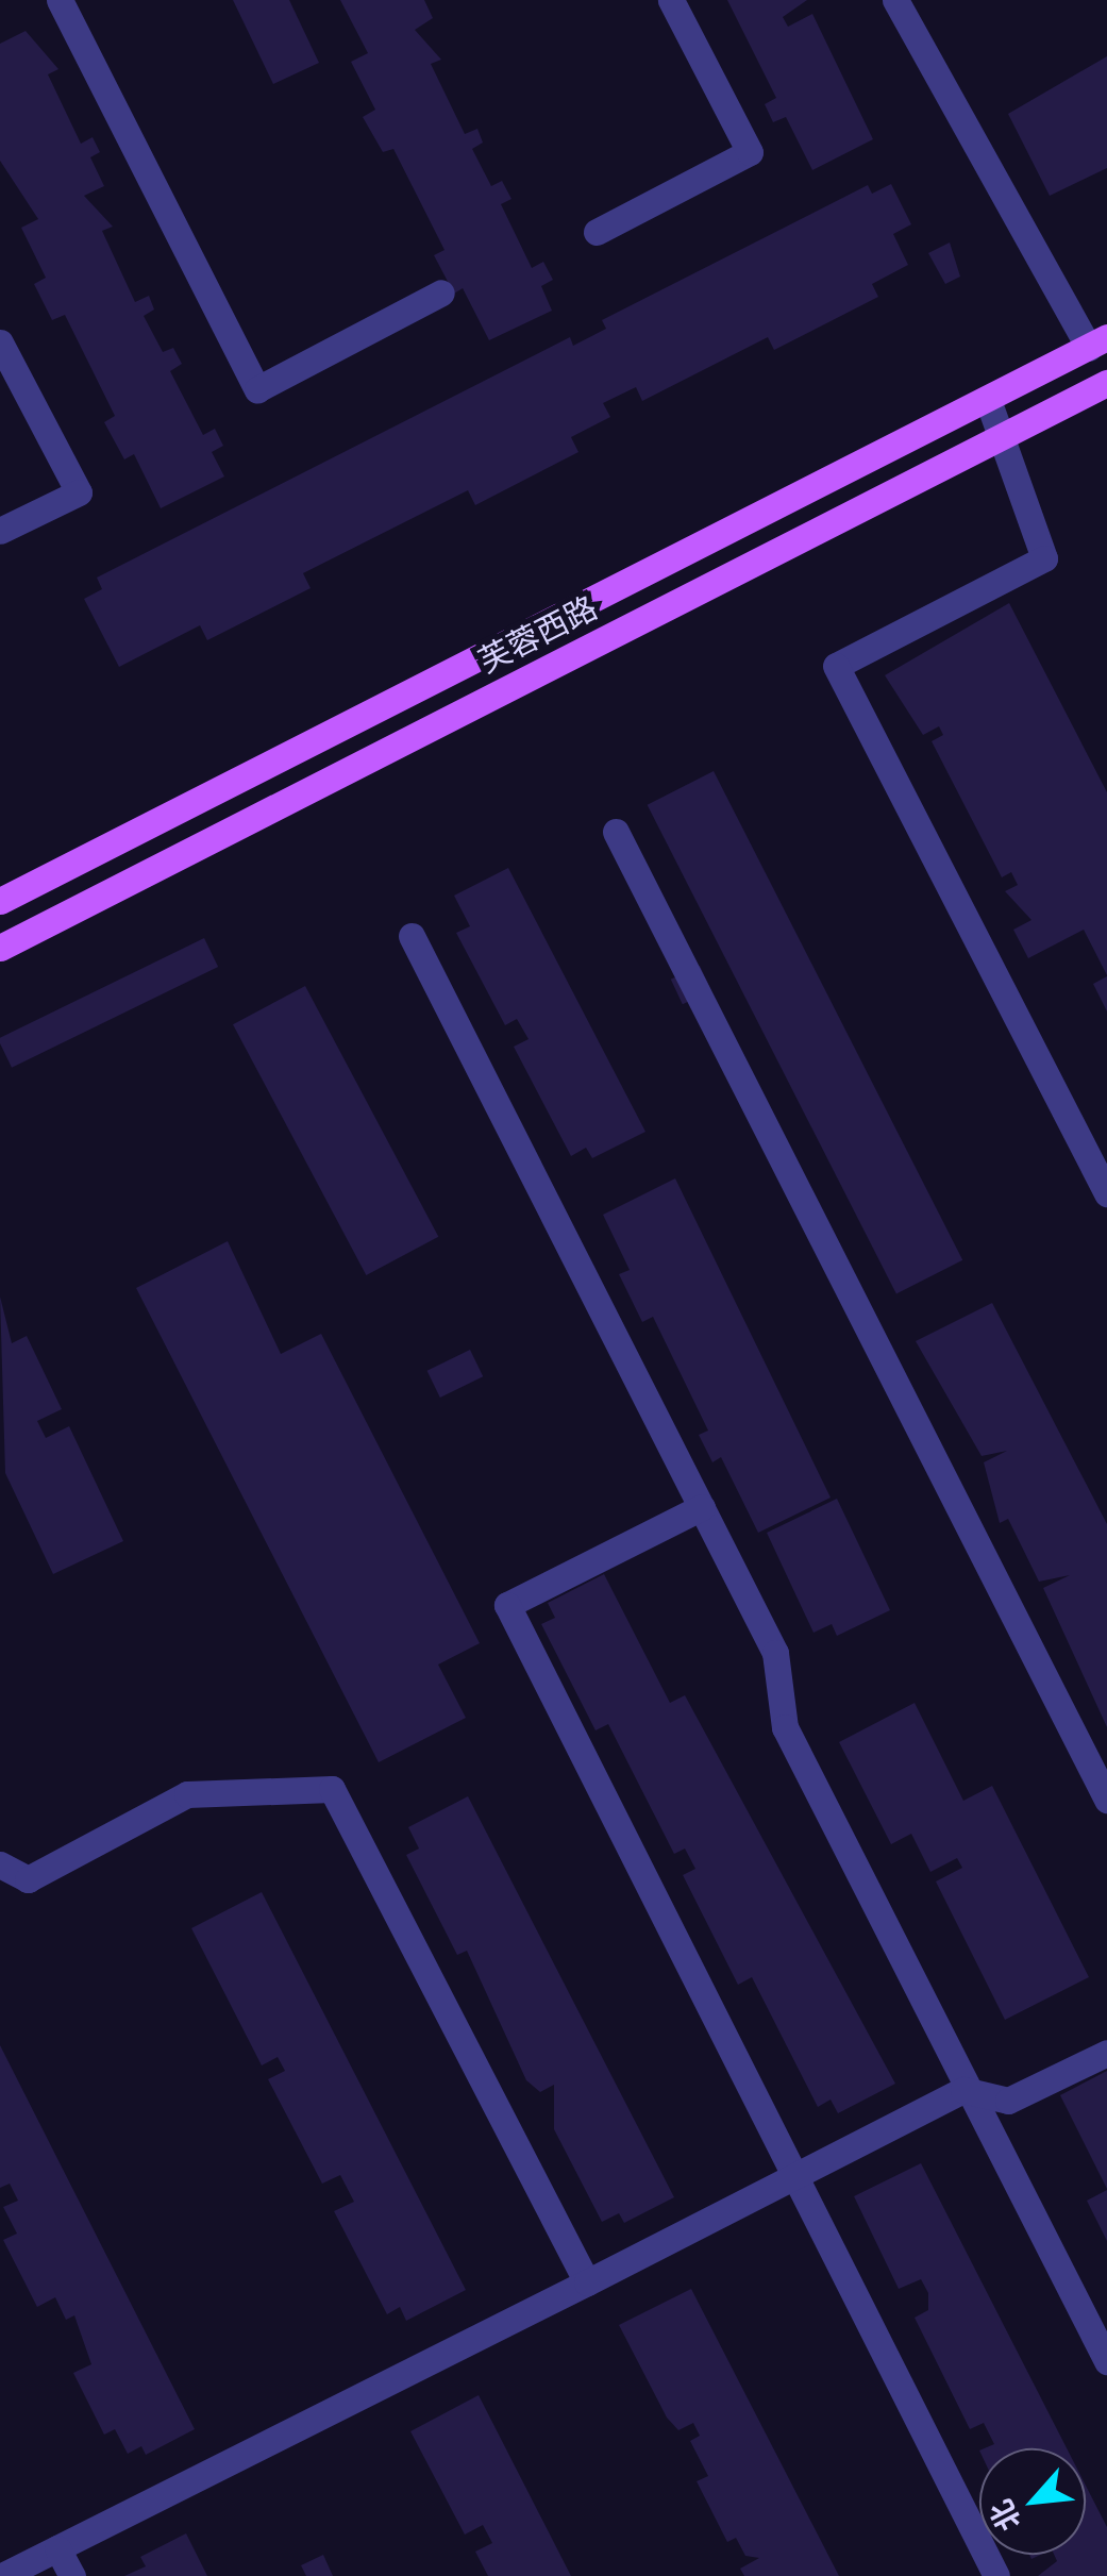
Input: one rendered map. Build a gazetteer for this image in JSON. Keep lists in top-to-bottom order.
{
  "streets": {
    "main road": ["芙蓉西路"]
  },
  "north": "bottom left"
}
